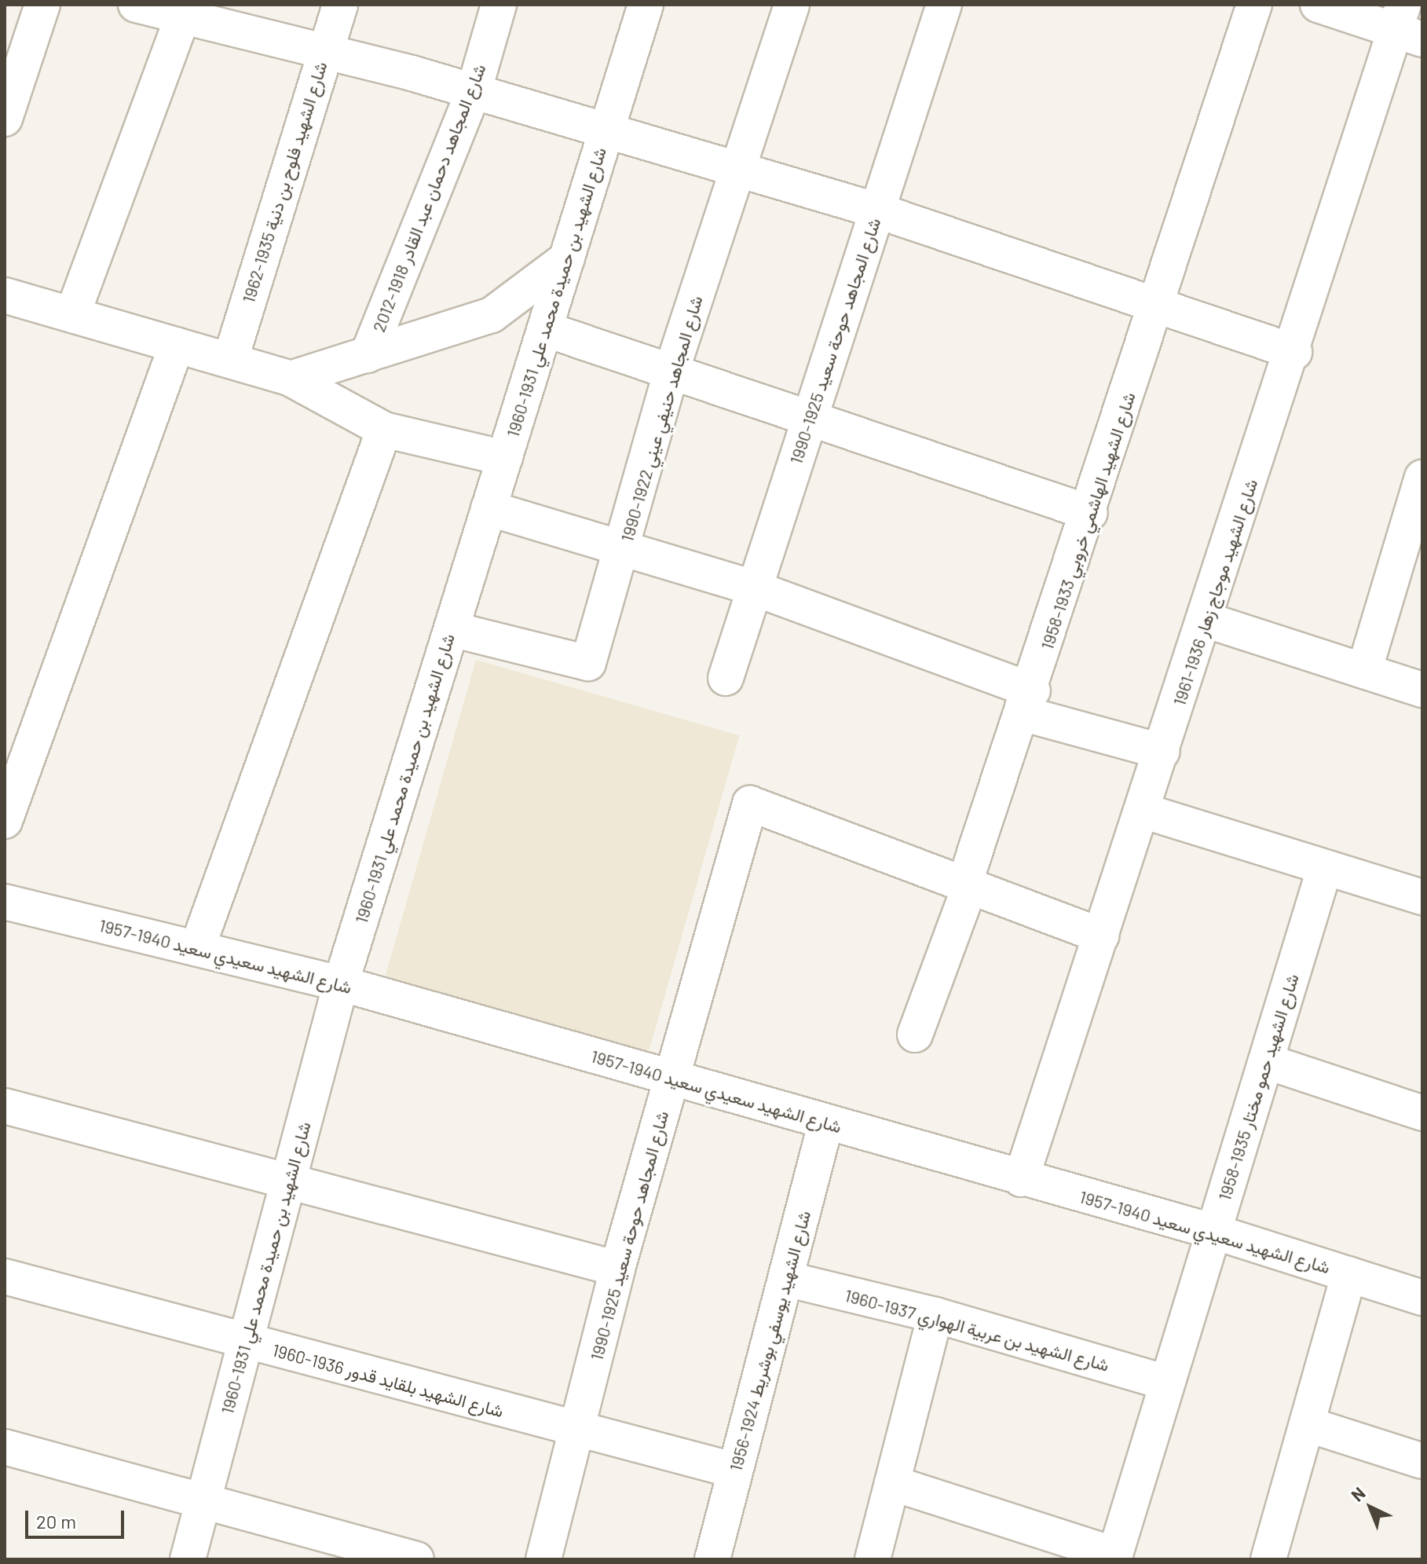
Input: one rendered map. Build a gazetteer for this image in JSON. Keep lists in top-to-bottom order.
{
  "streets": {
    "street": [
      "شارع الشهيد فلوح بن دنية 1935-1962",
      "شارع المجاهد دحمان عبد القادر 1918-2012",
      "شارع الشهيد بن حميدة محمد علي 1931-1960",
      "شارع المجاهد حوحة سعيد 1925-1990",
      "شارع المجاهد حنيفي عيني 1922-1990",
      "شارع الشهيد الهاشمي خروبي 1933-1958",
      "شارع الشهيد موجاج زهار 1936-1961",
      "شارع الشهيد سعيدي سعيد 1940-1957",
      "شارع الشهيد حمو مختار 1935-1958",
      "شارع الشهيد بن عربية الهواري 1937-1960",
      "شارع الشهيد يوسفي بوشريط 1924-1956",
      "شارع الشهيد بلقايد قدور 1936-1960"
    ]
  },
  "crossings": [
    ["شارع الشهيد بن حميدة محمد علي 1931-1960", "شارع المجاهد حنيفي عيني 1922-1990"],
    ["شارع الشهيد بن حميدة محمد علي 1931-1960", "شارع الشهيد سعيدي سعيد 1940-1957"],
    ["شارع الشهيد بن حميدة محمد علي 1931-1960", "شارع الشهيد بلقايد قدور 1936-1960"],
    ["شارع المجاهد حوحة سعيد 1925-1990", "شارع الشهيد الهاشمي خروبي 1933-1958"],
    ["شارع المجاهد حوحة سعيد 1925-1990", "شارع الشهيد سعيدي سعيد 1940-1957"],
    ["شارع المجاهد حوحة سعيد 1925-1990", "شارع الشهيد بلقايد قدور 1936-1960"],
    ["شارع الشهيد موجاج زهار 1936-1961", "شارع الشهيد سعيدي سعيد 1940-1957"],
    ["شارع الشهيد سعيدي سعيد 1940-1957", "شارع الشهيد حمو مختار 1935-1958"],
    ["شارع الشهيد سعيدي سعيد 1940-1957", "شارع الشهيد يوسفي بوشريط 1924-1956"],
    ["شارع الشهيد حمو مختار 1935-1958", "شارع الشهيد بن عربية الهواري 1937-1960"],
    ["شارع الشهيد بن عربية الهواري 1937-1960", "شارع الشهيد يوسفي بوشريط 1924-1956"],
    ["شارع الشهيد يوسفي بوشريط 1924-1956", "شارع الشهيد بلقايد قدور 1936-1960"]
  ],
  "scale_bar": "20 m",
  "north": "top left"
}
